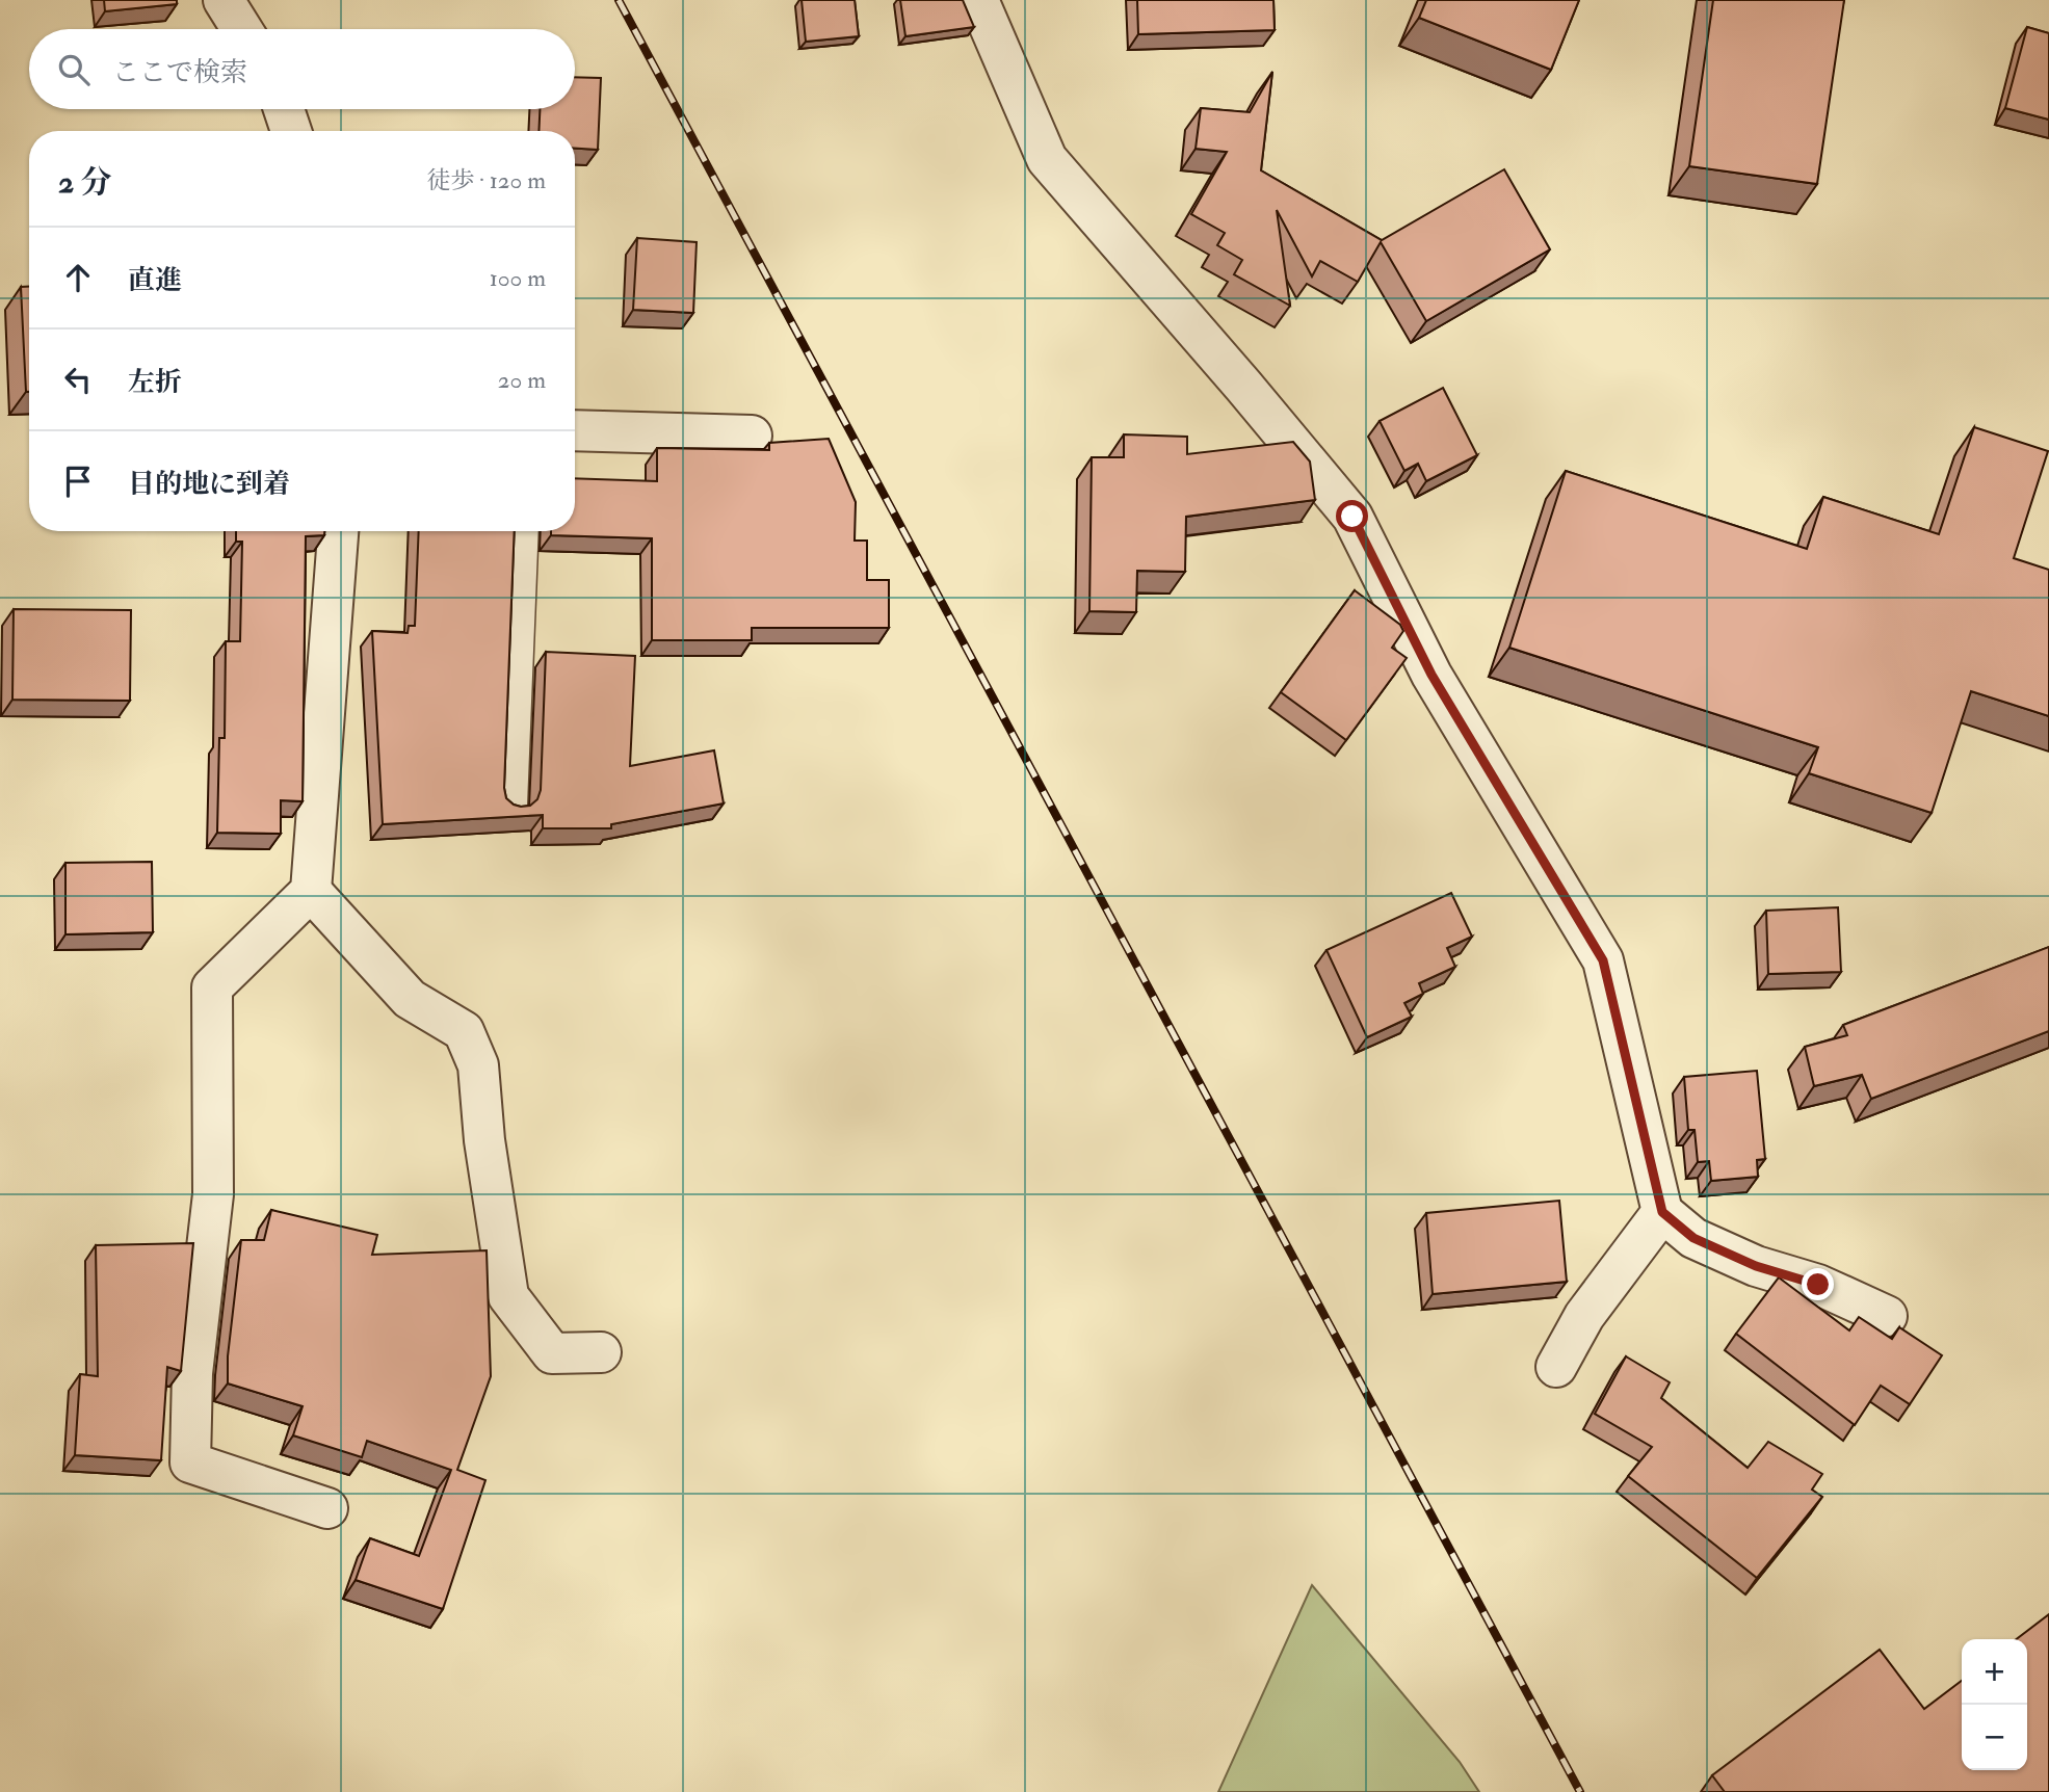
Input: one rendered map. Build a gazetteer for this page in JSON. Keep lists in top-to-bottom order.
{
  "page": {
    "search": "ここで検索",
    "heading": ["2 分", "徒歩 · 120 m"],
    "list": [
      ["直進", "100 m"],
      ["左折", "20 m"],
      "目的地に到着"
    ],
    "map_buttons": ["+", "−"]
  }
}
